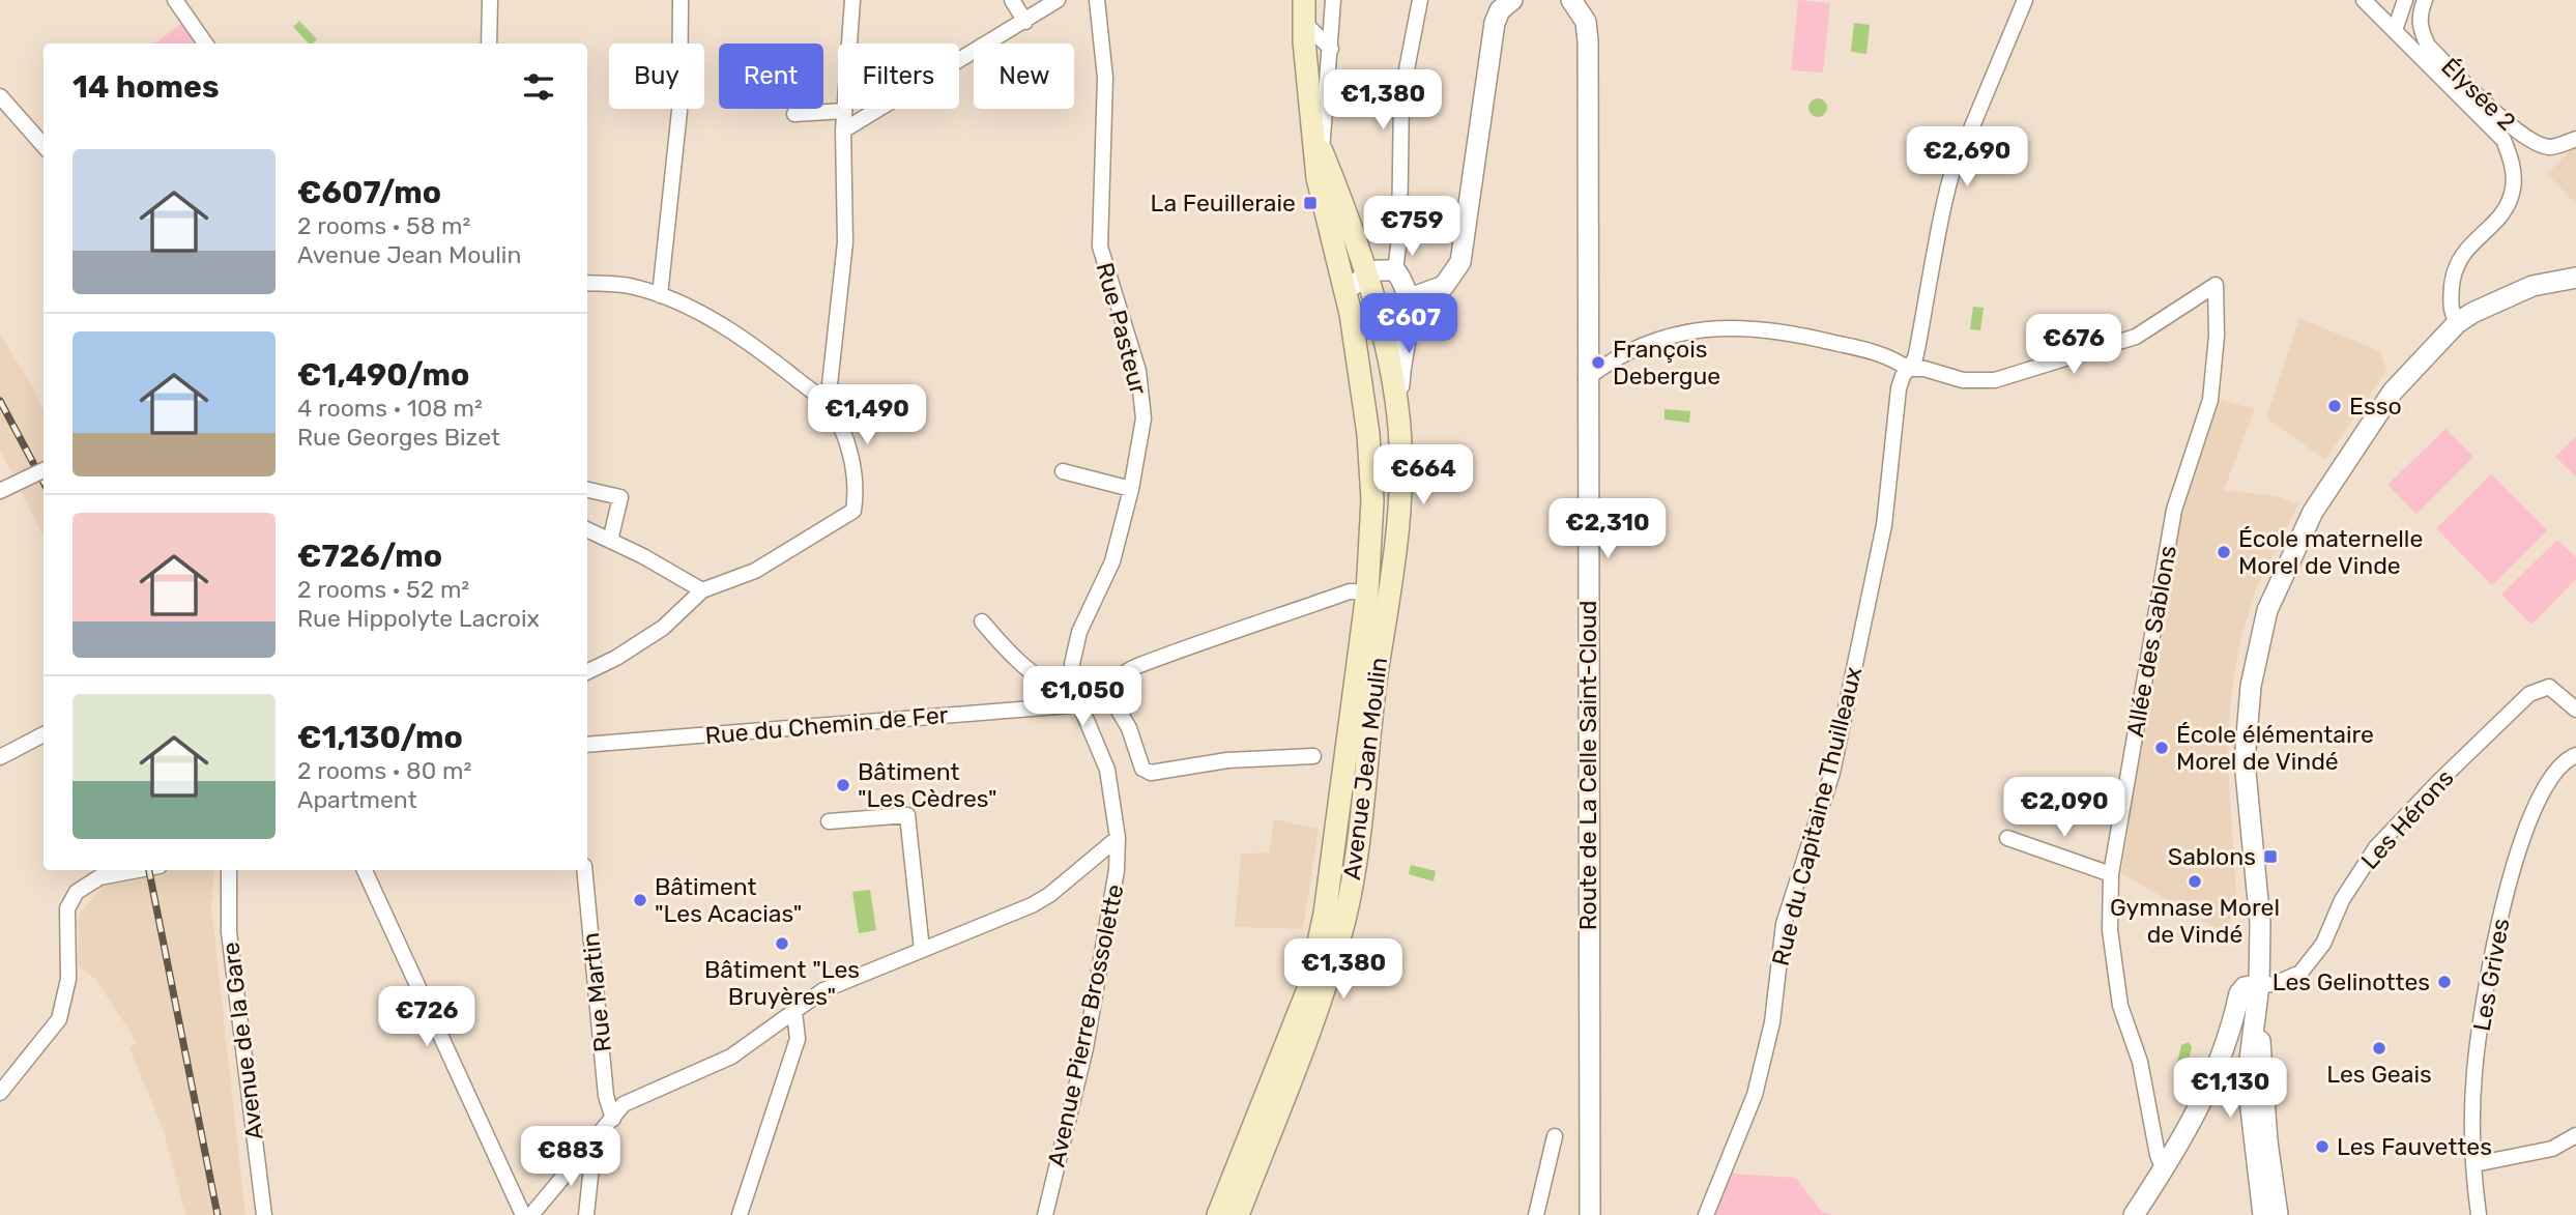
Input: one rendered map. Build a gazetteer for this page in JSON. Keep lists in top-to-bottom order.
{
  "streets": {
    "main road": ["Avenue Jean Moulin"],
    "street": [
      "Élysée 2",
      "Rue Pasteur",
      "Allée des Sablons",
      "Rue du Chemin de Fer",
      "Route de La Celle Saint-Cloud",
      "Rue du Capitaine Thuilleaux",
      "Les Hérons",
      "Les Grives",
      "Rue Martin",
      "Avenue Pierre Brossolette",
      "Avenue de la Gare"
    ]
  },
  "crossings": [
    ["Rue Pasteur", "Rue du Chemin de Fer"],
    ["Rue Pasteur", "Avenue Pierre Brossolette"],
    ["Allée des Sablons", "Rue du Capitaine Thuilleaux"],
    ["Rue du Chemin de Fer", "Avenue Pierre Brossolette"]
  ],
  "places": {
    "transit": ["La Feuilleraie", "Sablons"],
    "other": [
      "François Debergue",
      "Esso",
      "École maternelle Morel de Vinde",
      "École élémentaire Morel de Vindé",
      "Bâtiment \"Les Cèdres\"",
      "Gymnase Morel de Vindé",
      "Bâtiment \"Les Acacias\"",
      "Bâtiment \"Les Bruyères\"",
      "Les Gelinottes",
      "Les Geais",
      "Les Fauvettes"
    ]
  },
  "page": {
    "chip": [
      "Buy",
      "Rent",
      "Filters",
      "New"
    ],
    "heading": "14 homes",
    "price": [
      "€1,380",
      "€2,690",
      "€759",
      "€607",
      "€676",
      "€1,490",
      "€664",
      "€2,310",
      "€1,050",
      "€2,090",
      "€1,380",
      "€726",
      "€1,130",
      "€883"
    ],
    "list": [
      {
        "name": "€607/mo",
        "note": "2 rooms · 58 m² · Avenue Jean Moulin"
      },
      {
        "name": "€1,490/mo",
        "note": "4 rooms · 108 m² · Rue Georges Bizet"
      },
      {
        "name": "€726/mo",
        "note": "2 rooms · 52 m² · Rue Hippolyte Lacroix"
      },
      {
        "name": "€1,130/mo",
        "note": "2 rooms · 80 m² · Apartment"
      }
    ]
  }
}
